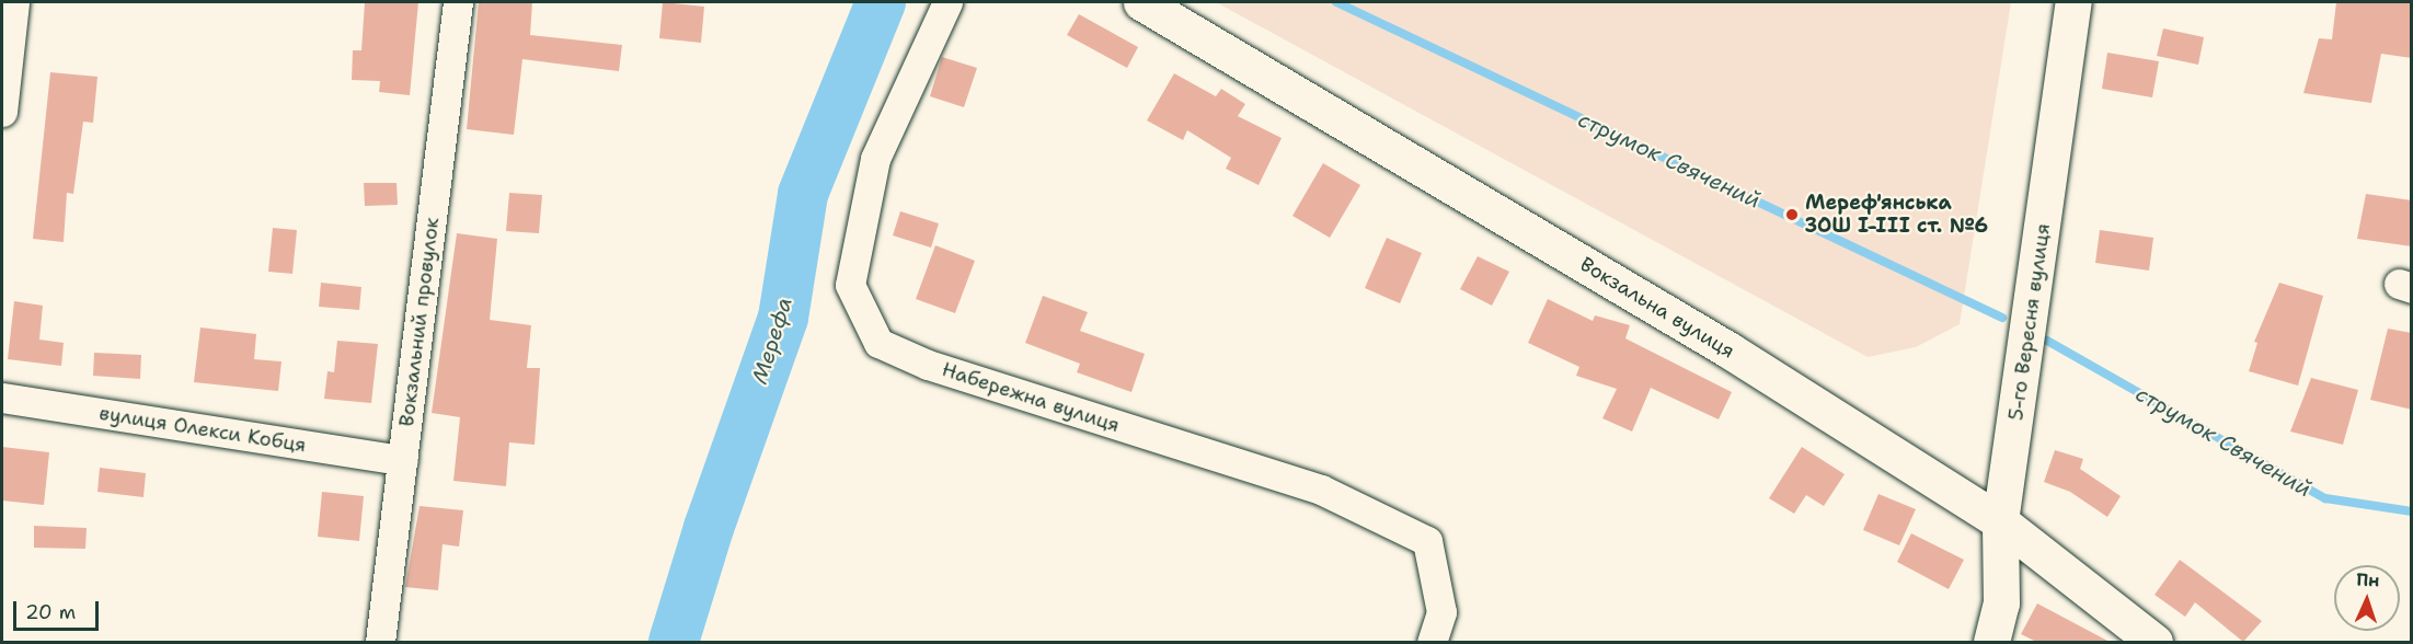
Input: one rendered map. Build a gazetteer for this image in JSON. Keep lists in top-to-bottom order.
{
  "streets": {
    "street": [
      "Вокзальна вулиця",
      "Вокзальний провулок",
      "5-го Вересня вулиця",
      "Набережна вулиця",
      "вулиця Олекси Кобця"
    ]
  },
  "crossings": [
    ["Вокзальна вулиця", "5-го Вересня вулиця"],
    ["Вокзальний провулок", "вулиця Олекси Кобця"]
  ],
  "water": ["струмок Свячений", "Мерефа"],
  "places": ["Мереф'янська ЗОШ І-ІІІ ст. №6"],
  "scale_bar": "20 m",
  "north": "top"
}
